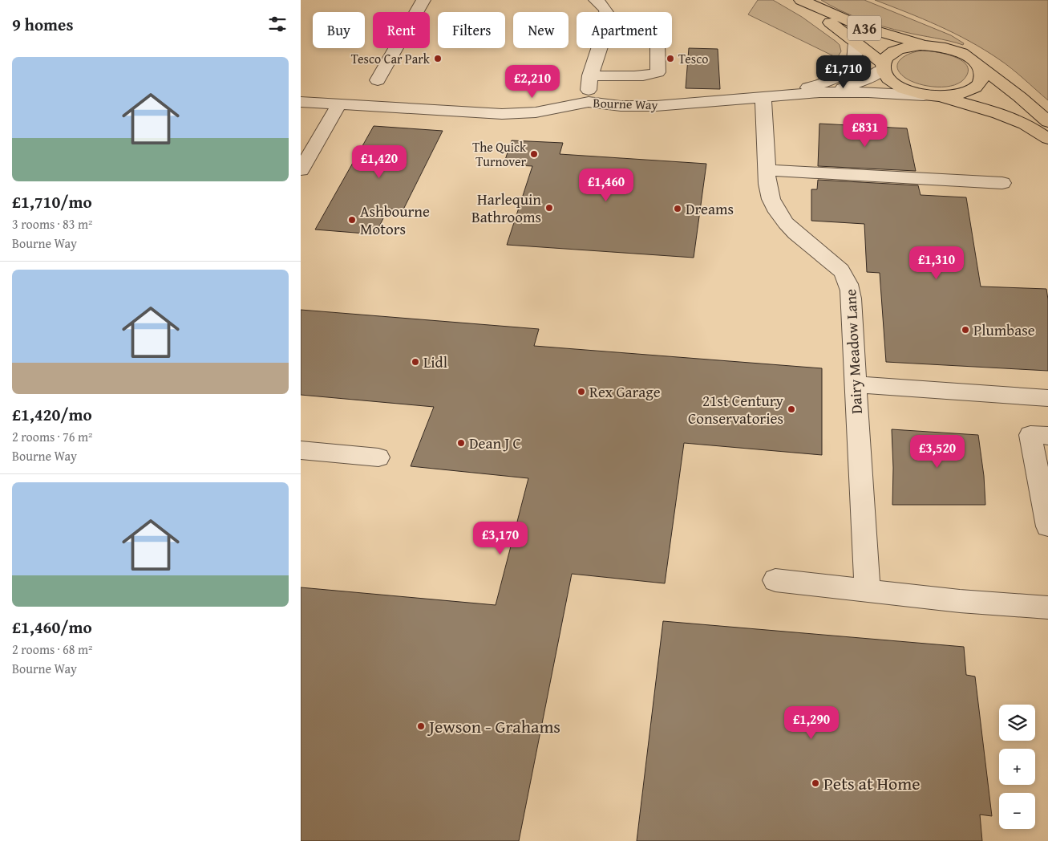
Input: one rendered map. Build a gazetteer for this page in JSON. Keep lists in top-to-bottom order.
{
  "streets": {
    "highway": ["A36"],
    "street": ["Bourne Way", "Dairy Meadow Lane"]
  },
  "crossings": [
    ["A36", "Bourne Way"],
    ["Bourne Way", "Dairy Meadow Lane"]
  ],
  "places": [
    "Tesco Car Park",
    "Tesco",
    "The Quick Turnover",
    "Harlequin Bathrooms",
    "Dreams",
    "Ashbourne Motors",
    "Plumbase",
    "Lidl",
    "Rex Garage",
    "21st Century Conservatories",
    "Dean J C",
    "Jewson - Grahams",
    "Pets at Home"
  ],
  "page": {
    "heading": "9 homes",
    "chip": [
      "Buy",
      "Rent",
      "Filters",
      "New",
      "Apartment"
    ],
    "list": [
      {
        "name": "£1,710/mo",
        "note": "3 rooms · 83 m² · Bourne Way"
      },
      {
        "name": "£1,420/mo",
        "note": "2 rooms · 76 m² · Bourne Way"
      },
      {
        "name": "£1,460/mo",
        "note": "2 rooms · 68 m² · Bourne Way"
      }
    ],
    "price": [
      "£1,710",
      "£2,210",
      "£831",
      "£1,420",
      "£1,460",
      "£1,310",
      "£3,520",
      "£3,170",
      "£1,290"
    ],
    "map_buttons": ["+", "−"]
  }
}
